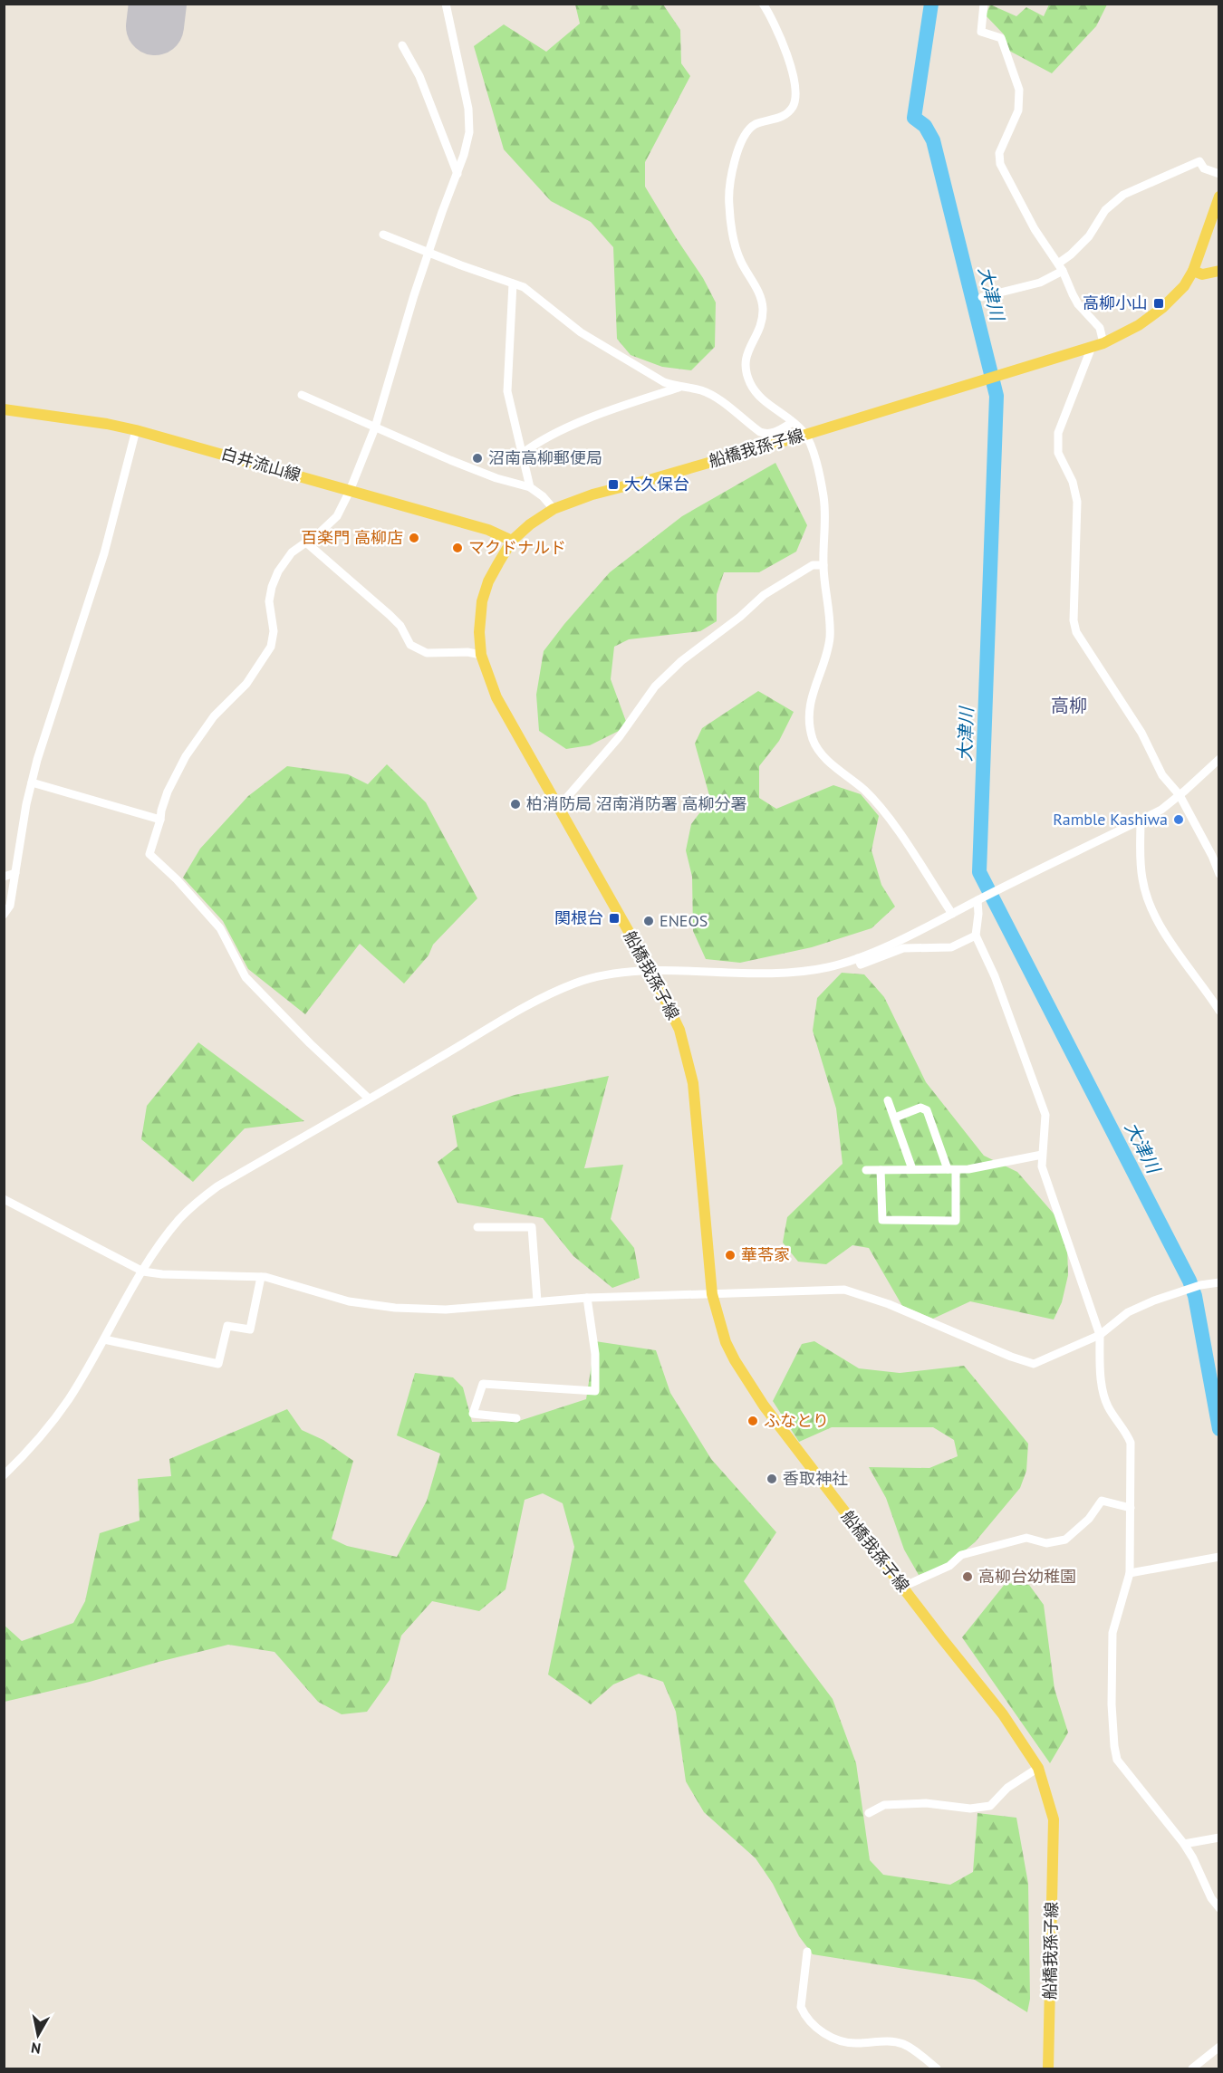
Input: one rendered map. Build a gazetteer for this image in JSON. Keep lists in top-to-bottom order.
{
  "streets": {
    "main road": ["船橋我孫子線", "白井流山線"]
  },
  "crossings": [
    ["船橋我孫子線", "白井流山線"]
  ],
  "districts": ["高柳"],
  "water": ["大津川"],
  "places": {
    "transit": ["高柳小山", "大久保台", "関根台"],
    "other": [
      "沼南高柳郵便局",
      "百楽門 高柳店",
      "マクドナルド",
      "柏消防局 沼南消防署 高柳分署",
      "Ramble Kashiwa",
      "ENEOS",
      "華苓家",
      "ふなとり",
      "香取神社",
      "高柳台幼稚園"
    ]
  },
  "north": "bottom"
}
